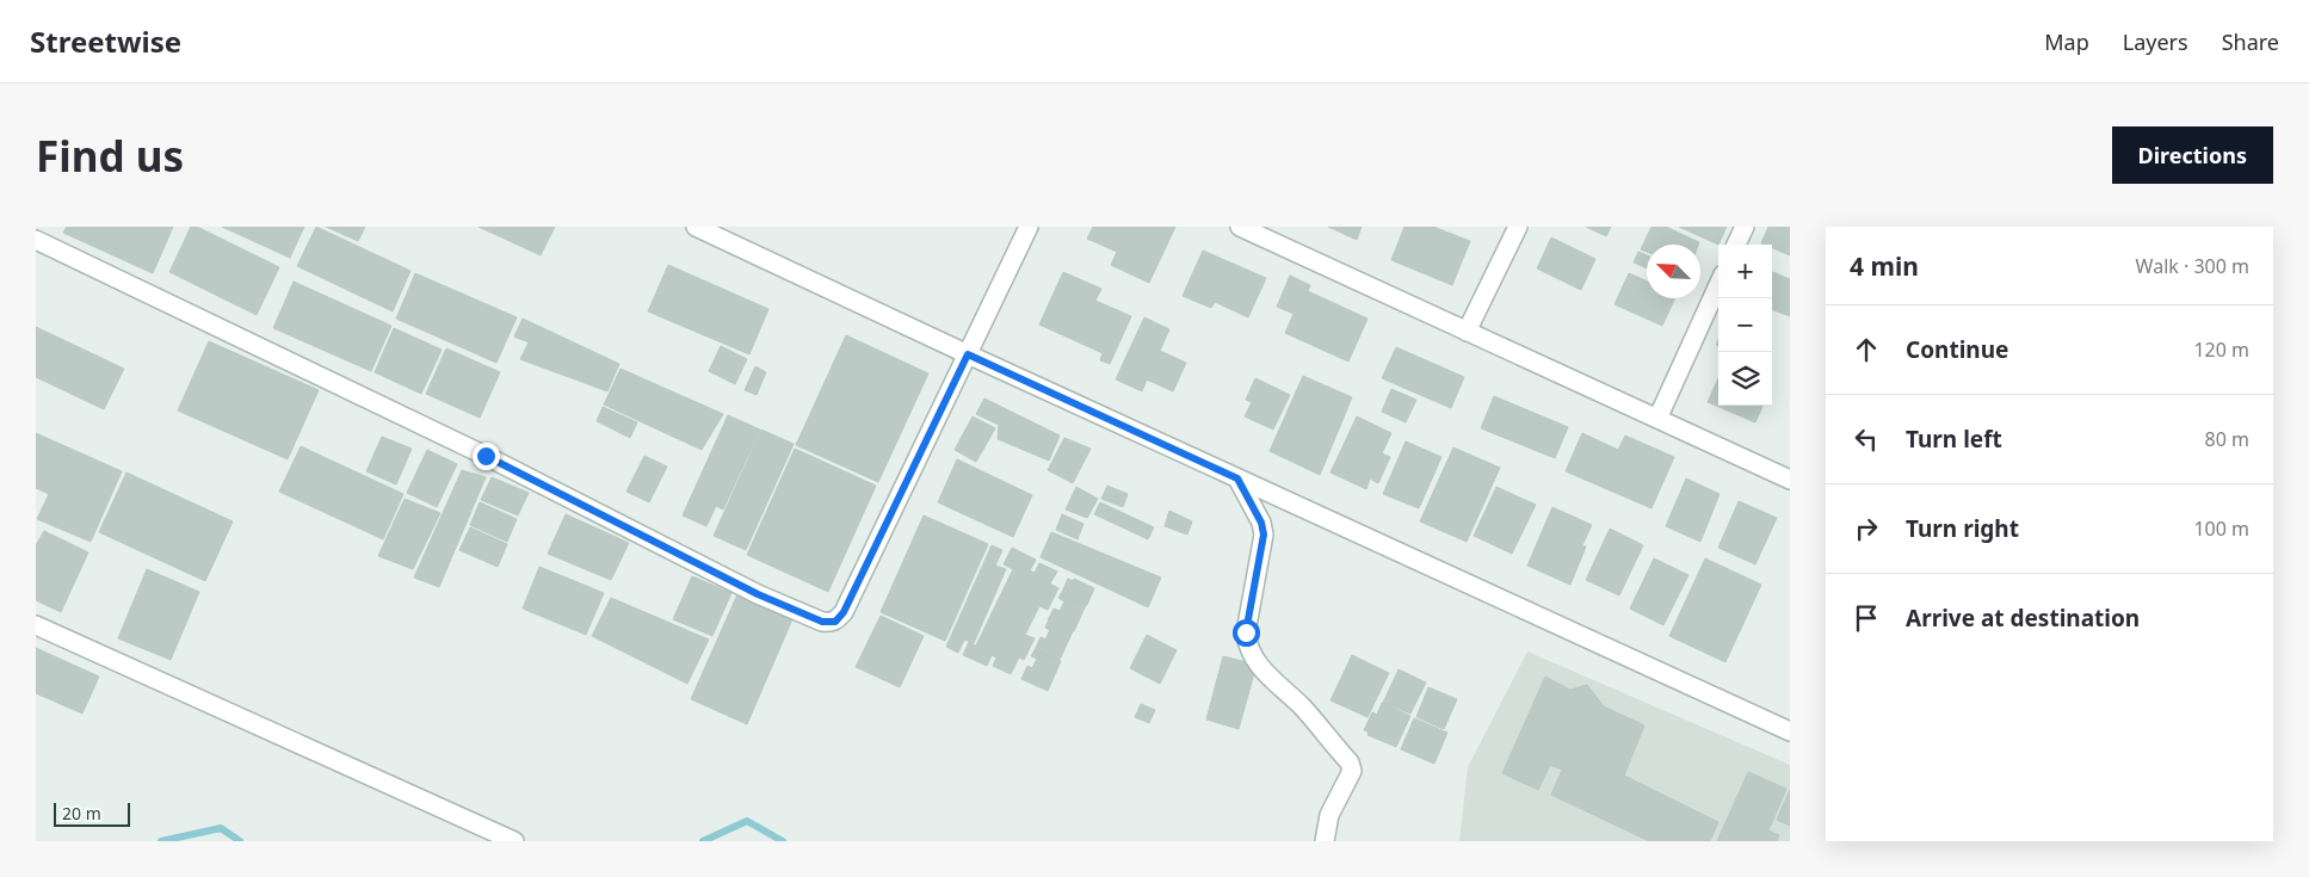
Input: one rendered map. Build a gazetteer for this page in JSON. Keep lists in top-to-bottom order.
{
  "scale_bar": "20 m",
  "north": "top left",
  "page": {
    "header": "Streetwise",
    "nav": ["Map", "Layers", "Share"],
    "buttons": "Directions",
    "title": "Find us",
    "heading": ["4 min", "Walk · 300 m"],
    "map_buttons": ["+", "−"],
    "list": [
      ["Continue", "120 m"],
      ["Turn left", "80 m"],
      ["Turn right", "100 m"],
      "Arrive at destination"
    ],
    "scale": "20 m"
  }
}
